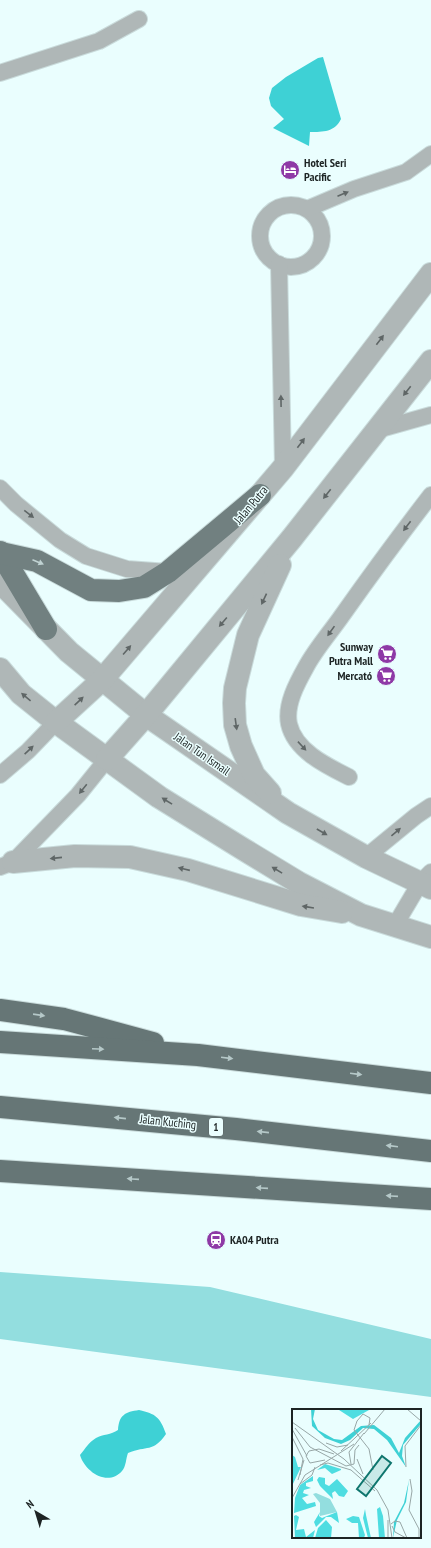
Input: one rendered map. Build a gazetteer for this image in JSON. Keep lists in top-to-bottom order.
{
  "streets": {
    "highway": ["Jalan Kuching", "1"],
    "street": ["Jalan Putra", "Jalan Tun Ismail"]
  },
  "crossings": [
    ["Jalan Putra", "Jalan Tun Ismail"]
  ],
  "places": {
    "hotel": ["Hotel Seri Pacific"],
    "supermarket": ["Sunway Putra Mall", "Mercató"],
    "station": ["KA04 Putra"]
  },
  "north": "top left"
}
